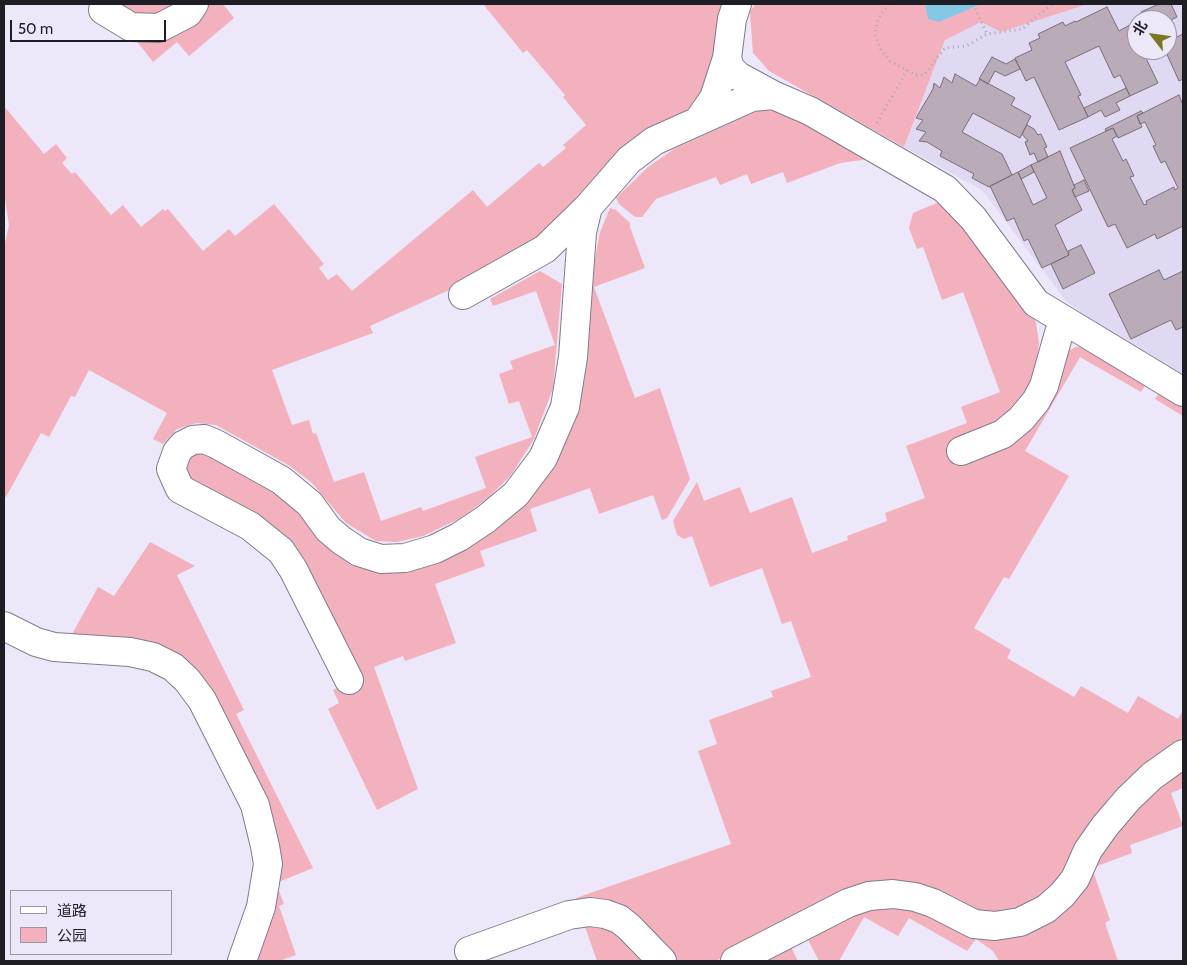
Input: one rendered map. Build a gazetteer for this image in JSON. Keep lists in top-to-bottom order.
{
  "legend": ["道路", "公园"],
  "scale_bar": "50 m",
  "north": "top left"
}
